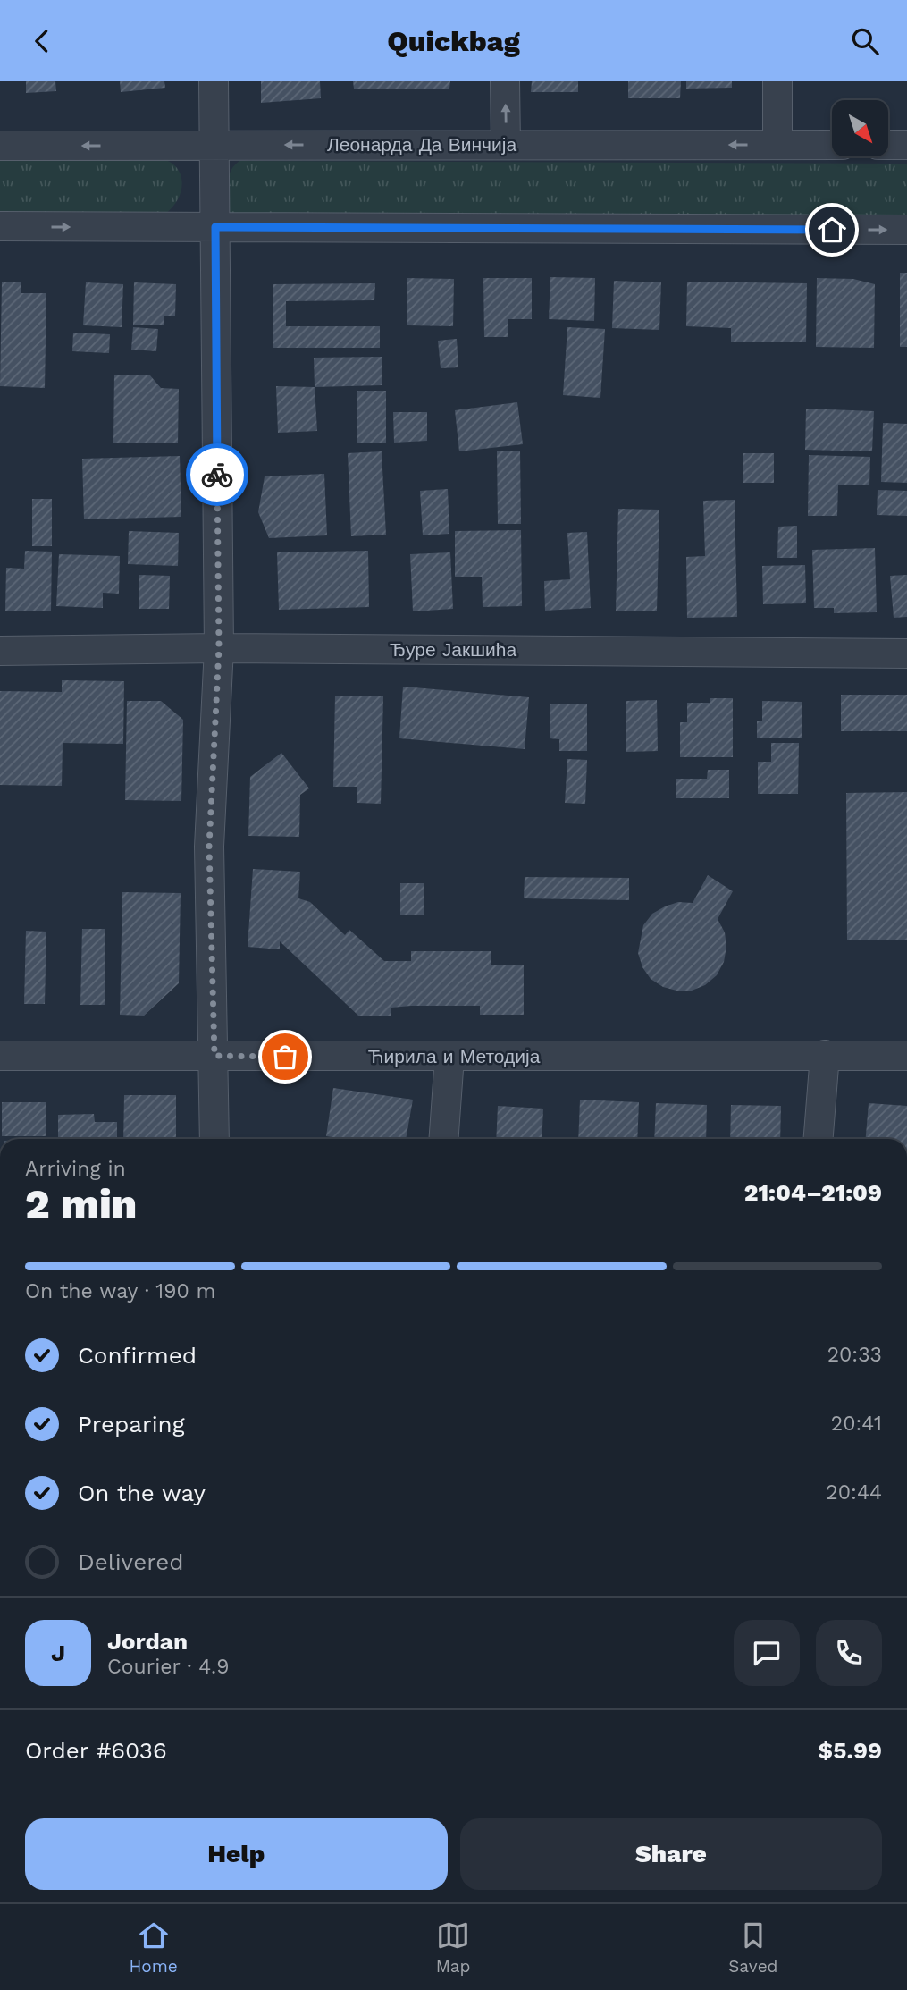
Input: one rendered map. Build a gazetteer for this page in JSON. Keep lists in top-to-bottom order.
{
  "streets": {
    "street": ["Леонарда Да Винчија", "Ђуре Јакшића", "Ћирила и Методија"]
  },
  "north": "bottom right",
  "page": {
    "header": "Quickbag",
    "heading": ["2 min", "Arriving in", "21:04–21:09"],
    "panel": [
      "Jordan",
      "Courier · 4.9",
      "Order #6036",
      "$5.99"
    ],
    "bar": "On the way · 190 m",
    "list": [
      ["Confirmed", "20:33"],
      ["Preparing", "20:41"],
      ["On the way", "20:44"],
      "Delivered"
    ],
    "round": "J",
    "buttons": ["Help", "Share"],
    "tabs": ["Home", "Map", "Saved"]
  }
}
